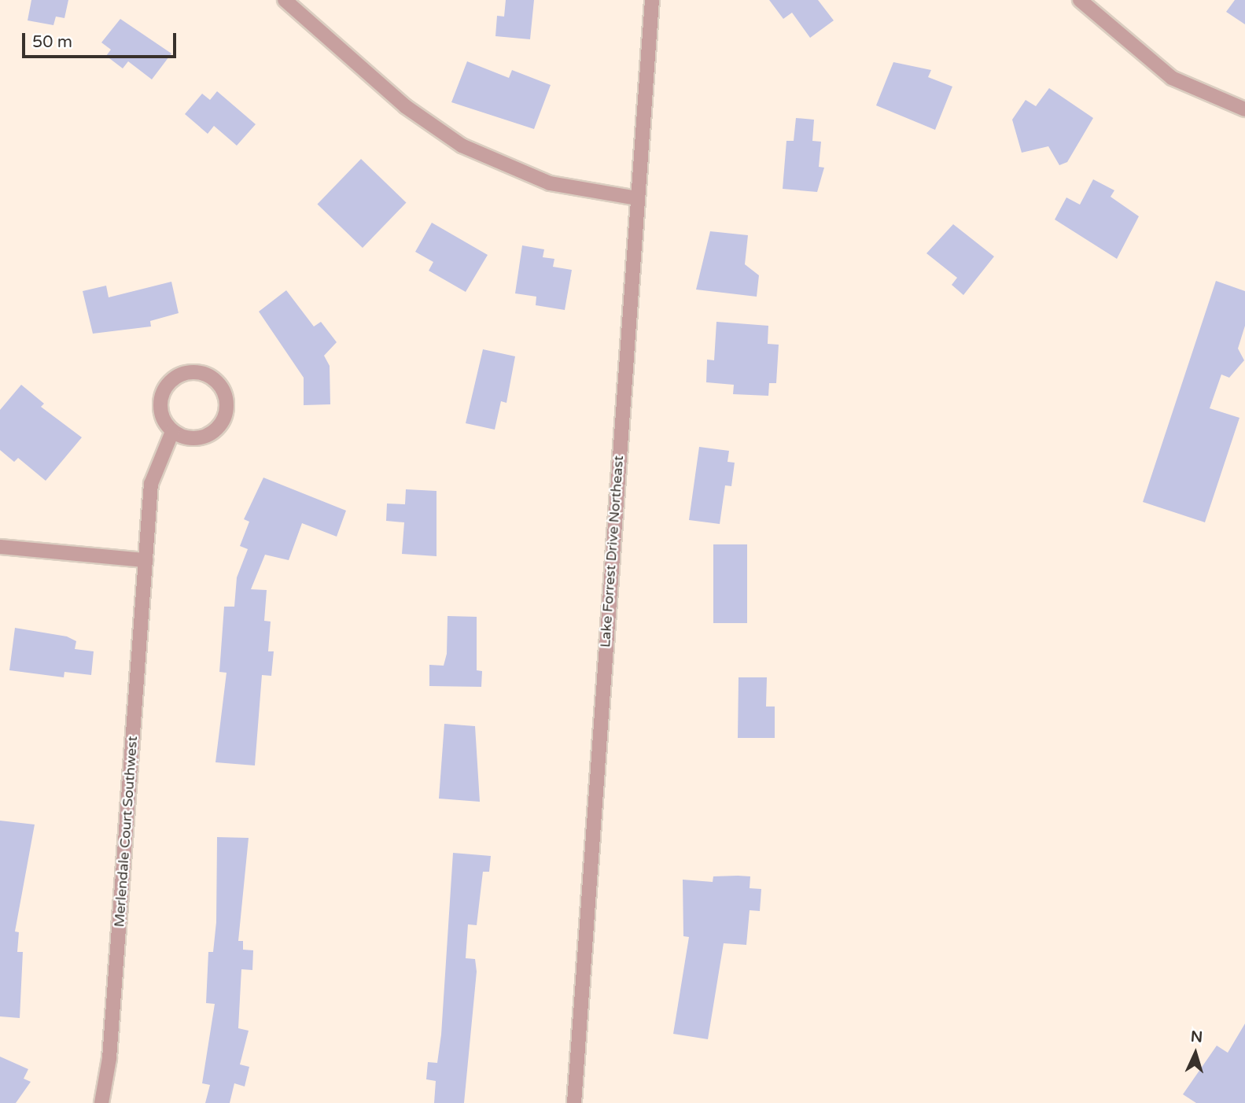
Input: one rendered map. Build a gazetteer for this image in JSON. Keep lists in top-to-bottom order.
{
  "streets": {
    "street": ["Lake Forrest Drive Northeast", "Merlendale Court Southwest"]
  },
  "scale_bar": "50 m",
  "north": "top"
}
